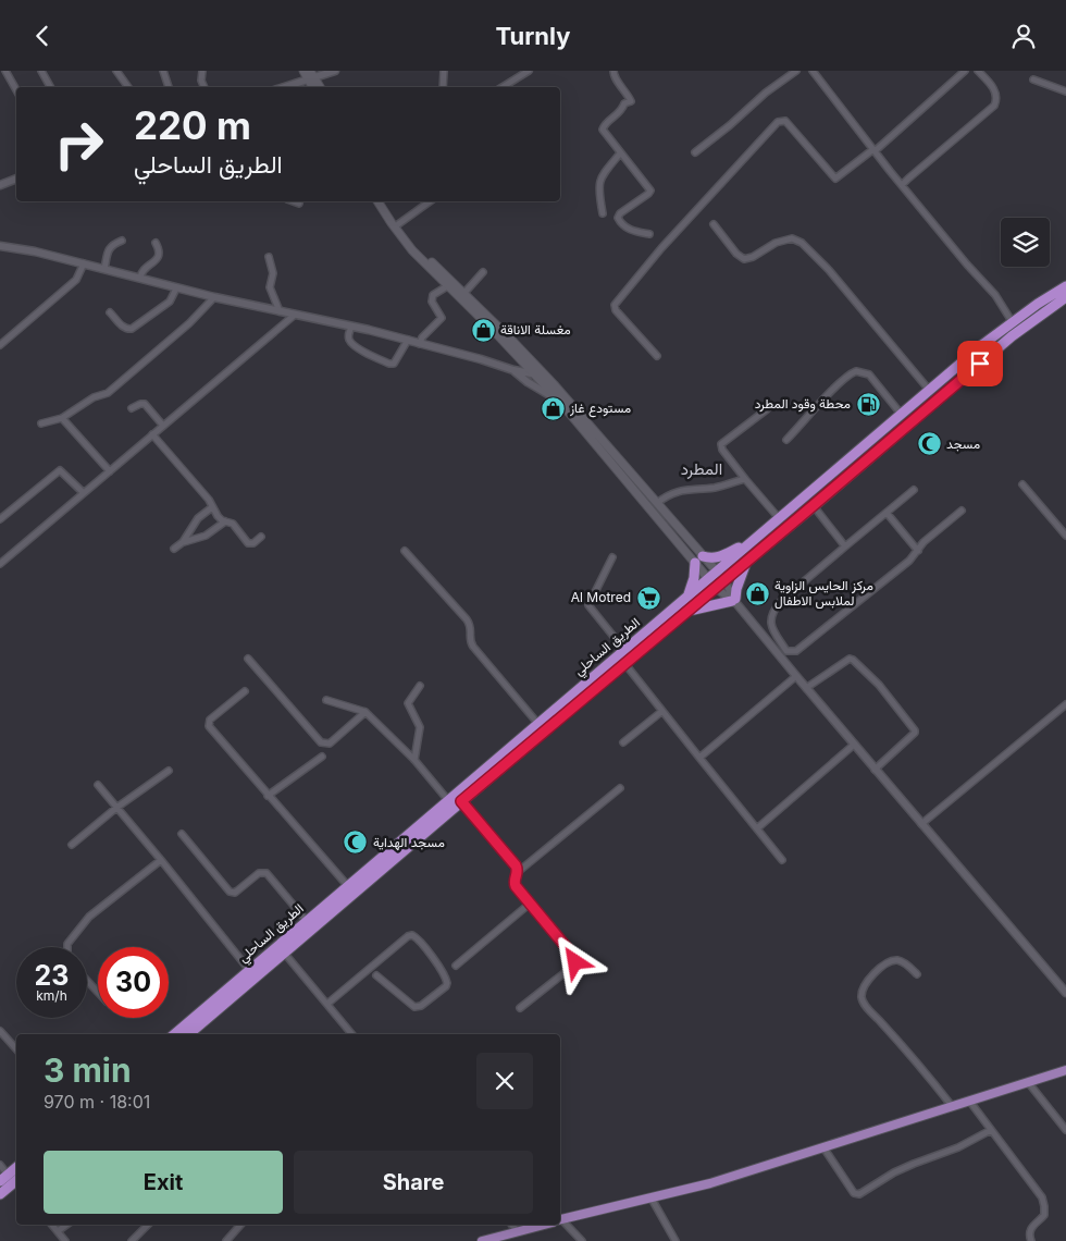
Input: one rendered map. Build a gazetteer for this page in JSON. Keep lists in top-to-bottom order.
{
  "streets": {
    "highway": ["الطريق الساحلي"]
  },
  "districts": ["المطرد"],
  "places": {
    "shop": ["مغسلة الاناقة", "مستودع غاز", "مركز الحايس الزاوية لملابس الاطفال"],
    "fuel station": ["محطة وقود المطرد"],
    "mosque": ["مسجد", "مسجد الهداية"],
    "supermarket": ["Al Motred"]
  },
  "page": {
    "header": "Turnly",
    "turn": ["220 m", "الطريق الساحلي"],
    "speed": "23 km/h",
    "limit": "30",
    "heading": ["3 min", "970 m · 18:01"],
    "buttons": ["Exit", "Share"]
  }
}
